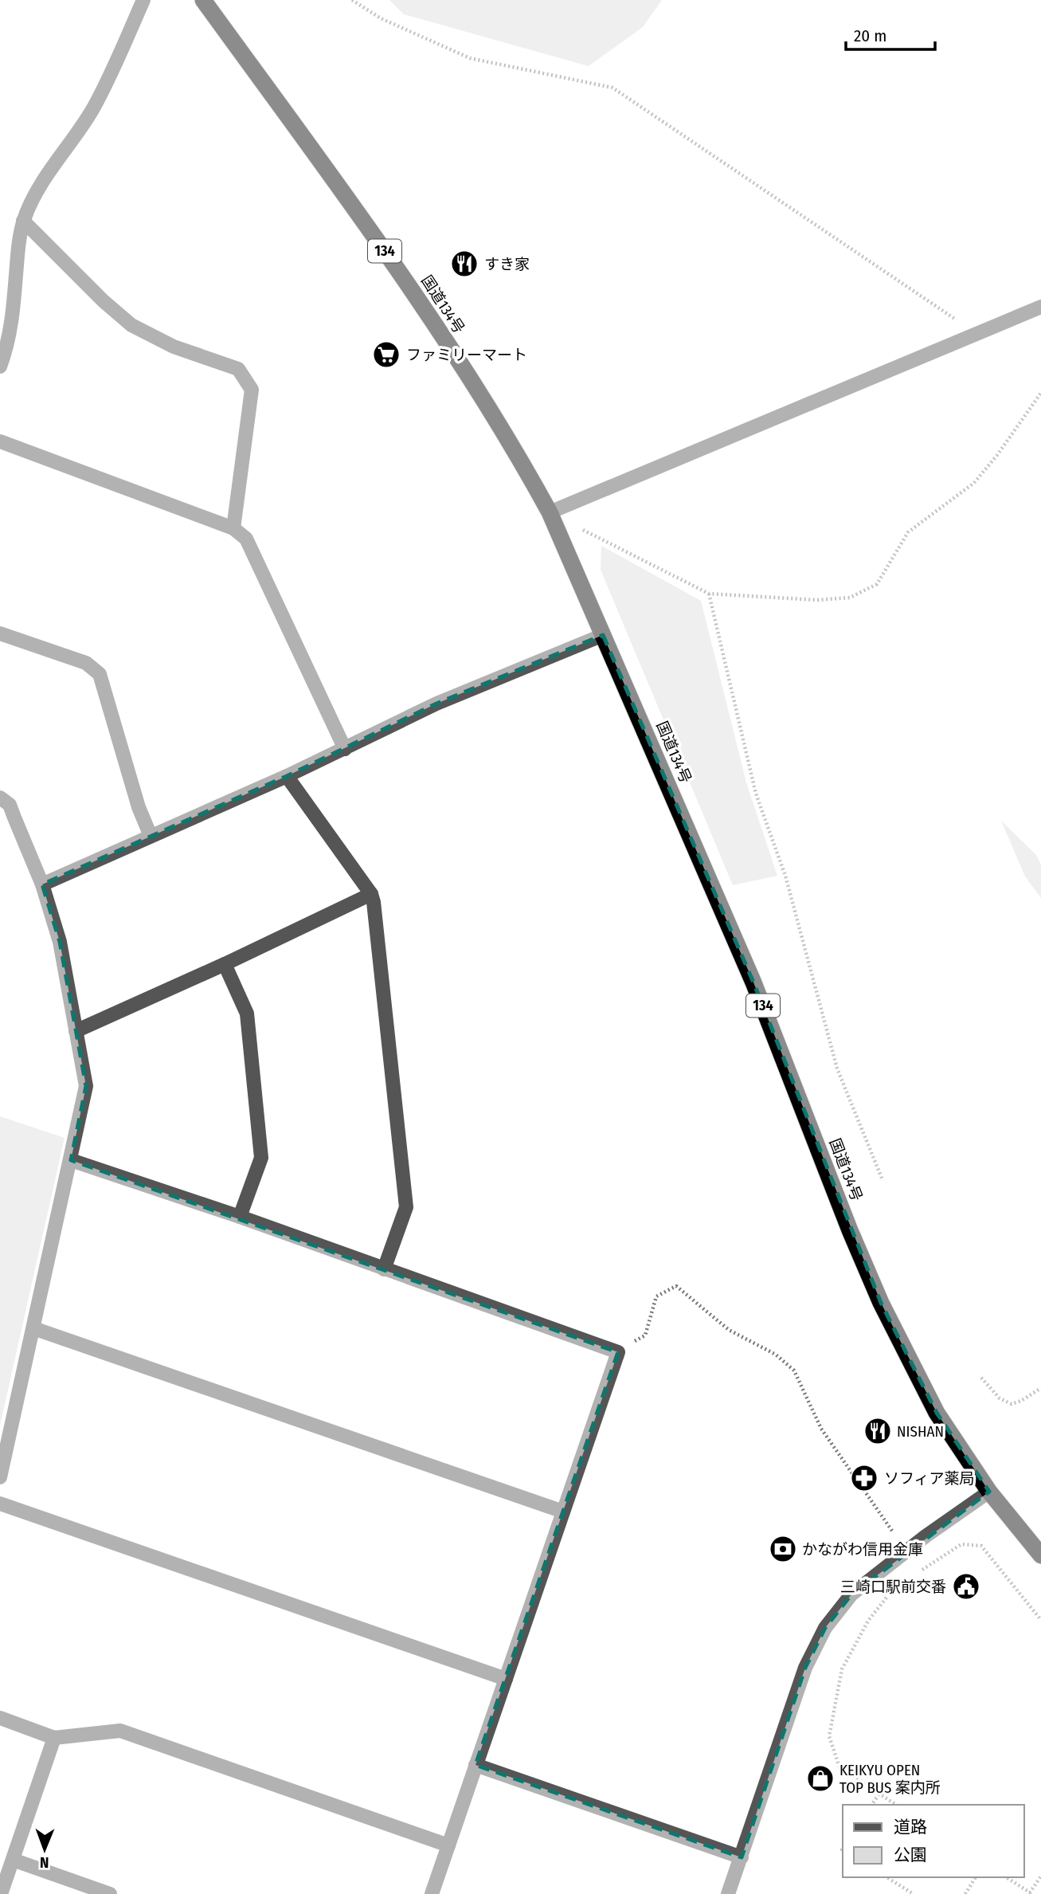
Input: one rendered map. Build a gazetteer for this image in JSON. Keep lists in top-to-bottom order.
{
  "streets": {
    "highway": ["134", "国道134号"]
  },
  "places": {
    "restaurant": ["すき家", "NISHAN"],
    "supermarket": ["ファミリーマート"],
    "pharmacy": ["ソフィア薬局"],
    "bank": ["かながわ信用金庫"],
    "public building": ["三崎口駅前交番"],
    "shop": ["KEIKYU OPEN TOP BUS 案内所"]
  },
  "legend": ["道路", "公園"],
  "scale_bar": "20 m",
  "north": "bottom"
}
